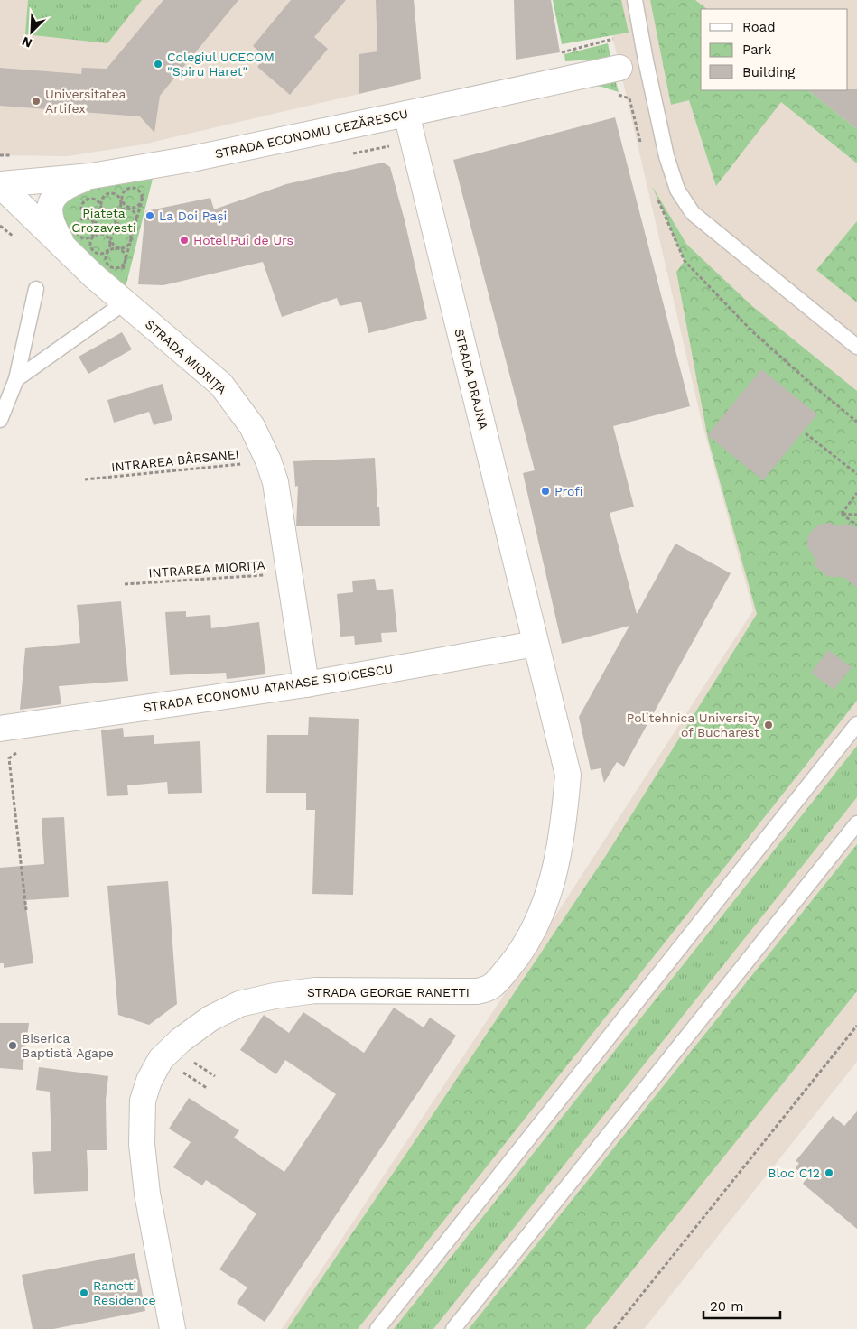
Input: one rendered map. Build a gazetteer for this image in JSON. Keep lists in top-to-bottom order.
{
  "streets": {
    "street": [
      "STRADA ECONOMU CEZĂRESCU",
      "STRADA MIORIȚA",
      "STRADA DRAJNA",
      "STRADA ECONOMU ATANASE STOICESCU",
      "STRADA GEORGE RANETTI"
    ],
    "path": ["INTRAREA BÂRSANEI", "INTRAREA MIORIȚA"]
  },
  "crossings": [
    ["STRADA ECONOMU CEZĂRESCU", "STRADA MIORIȚA"],
    ["STRADA ECONOMU CEZĂRESCU", "STRADA DRAJNA"],
    ["STRADA MIORIȚA", "INTRAREA BÂRSANEI"],
    ["STRADA MIORIȚA", "INTRAREA MIORIȚA"],
    ["STRADA MIORIȚA", "STRADA ECONOMU ATANASE STOICESCU"],
    ["STRADA DRAJNA", "STRADA ECONOMU ATANASE STOICESCU"],
    ["STRADA DRAJNA", "STRADA GEORGE RANETTI"],
    ["STRADA ECONOMU ATANASE STOICESCU", "STRADA GEORGE RANETTI"]
  ],
  "parks": ["Piateta Grozavesti"],
  "places": [
    "Colegiul UCECOM \"Spiru Haret\"",
    "Universitatea Artifex",
    "La Doi Pași",
    "Hotel Pui de Urs",
    "Profi",
    "Politehnica University of Bucharest",
    "Biserica Baptistă Agape",
    "Bloc C12",
    "Ranetti Residence"
  ],
  "legend": ["Road", "Park", "Building"],
  "scale_bar": "20 m",
  "north": "bottom left"
}
